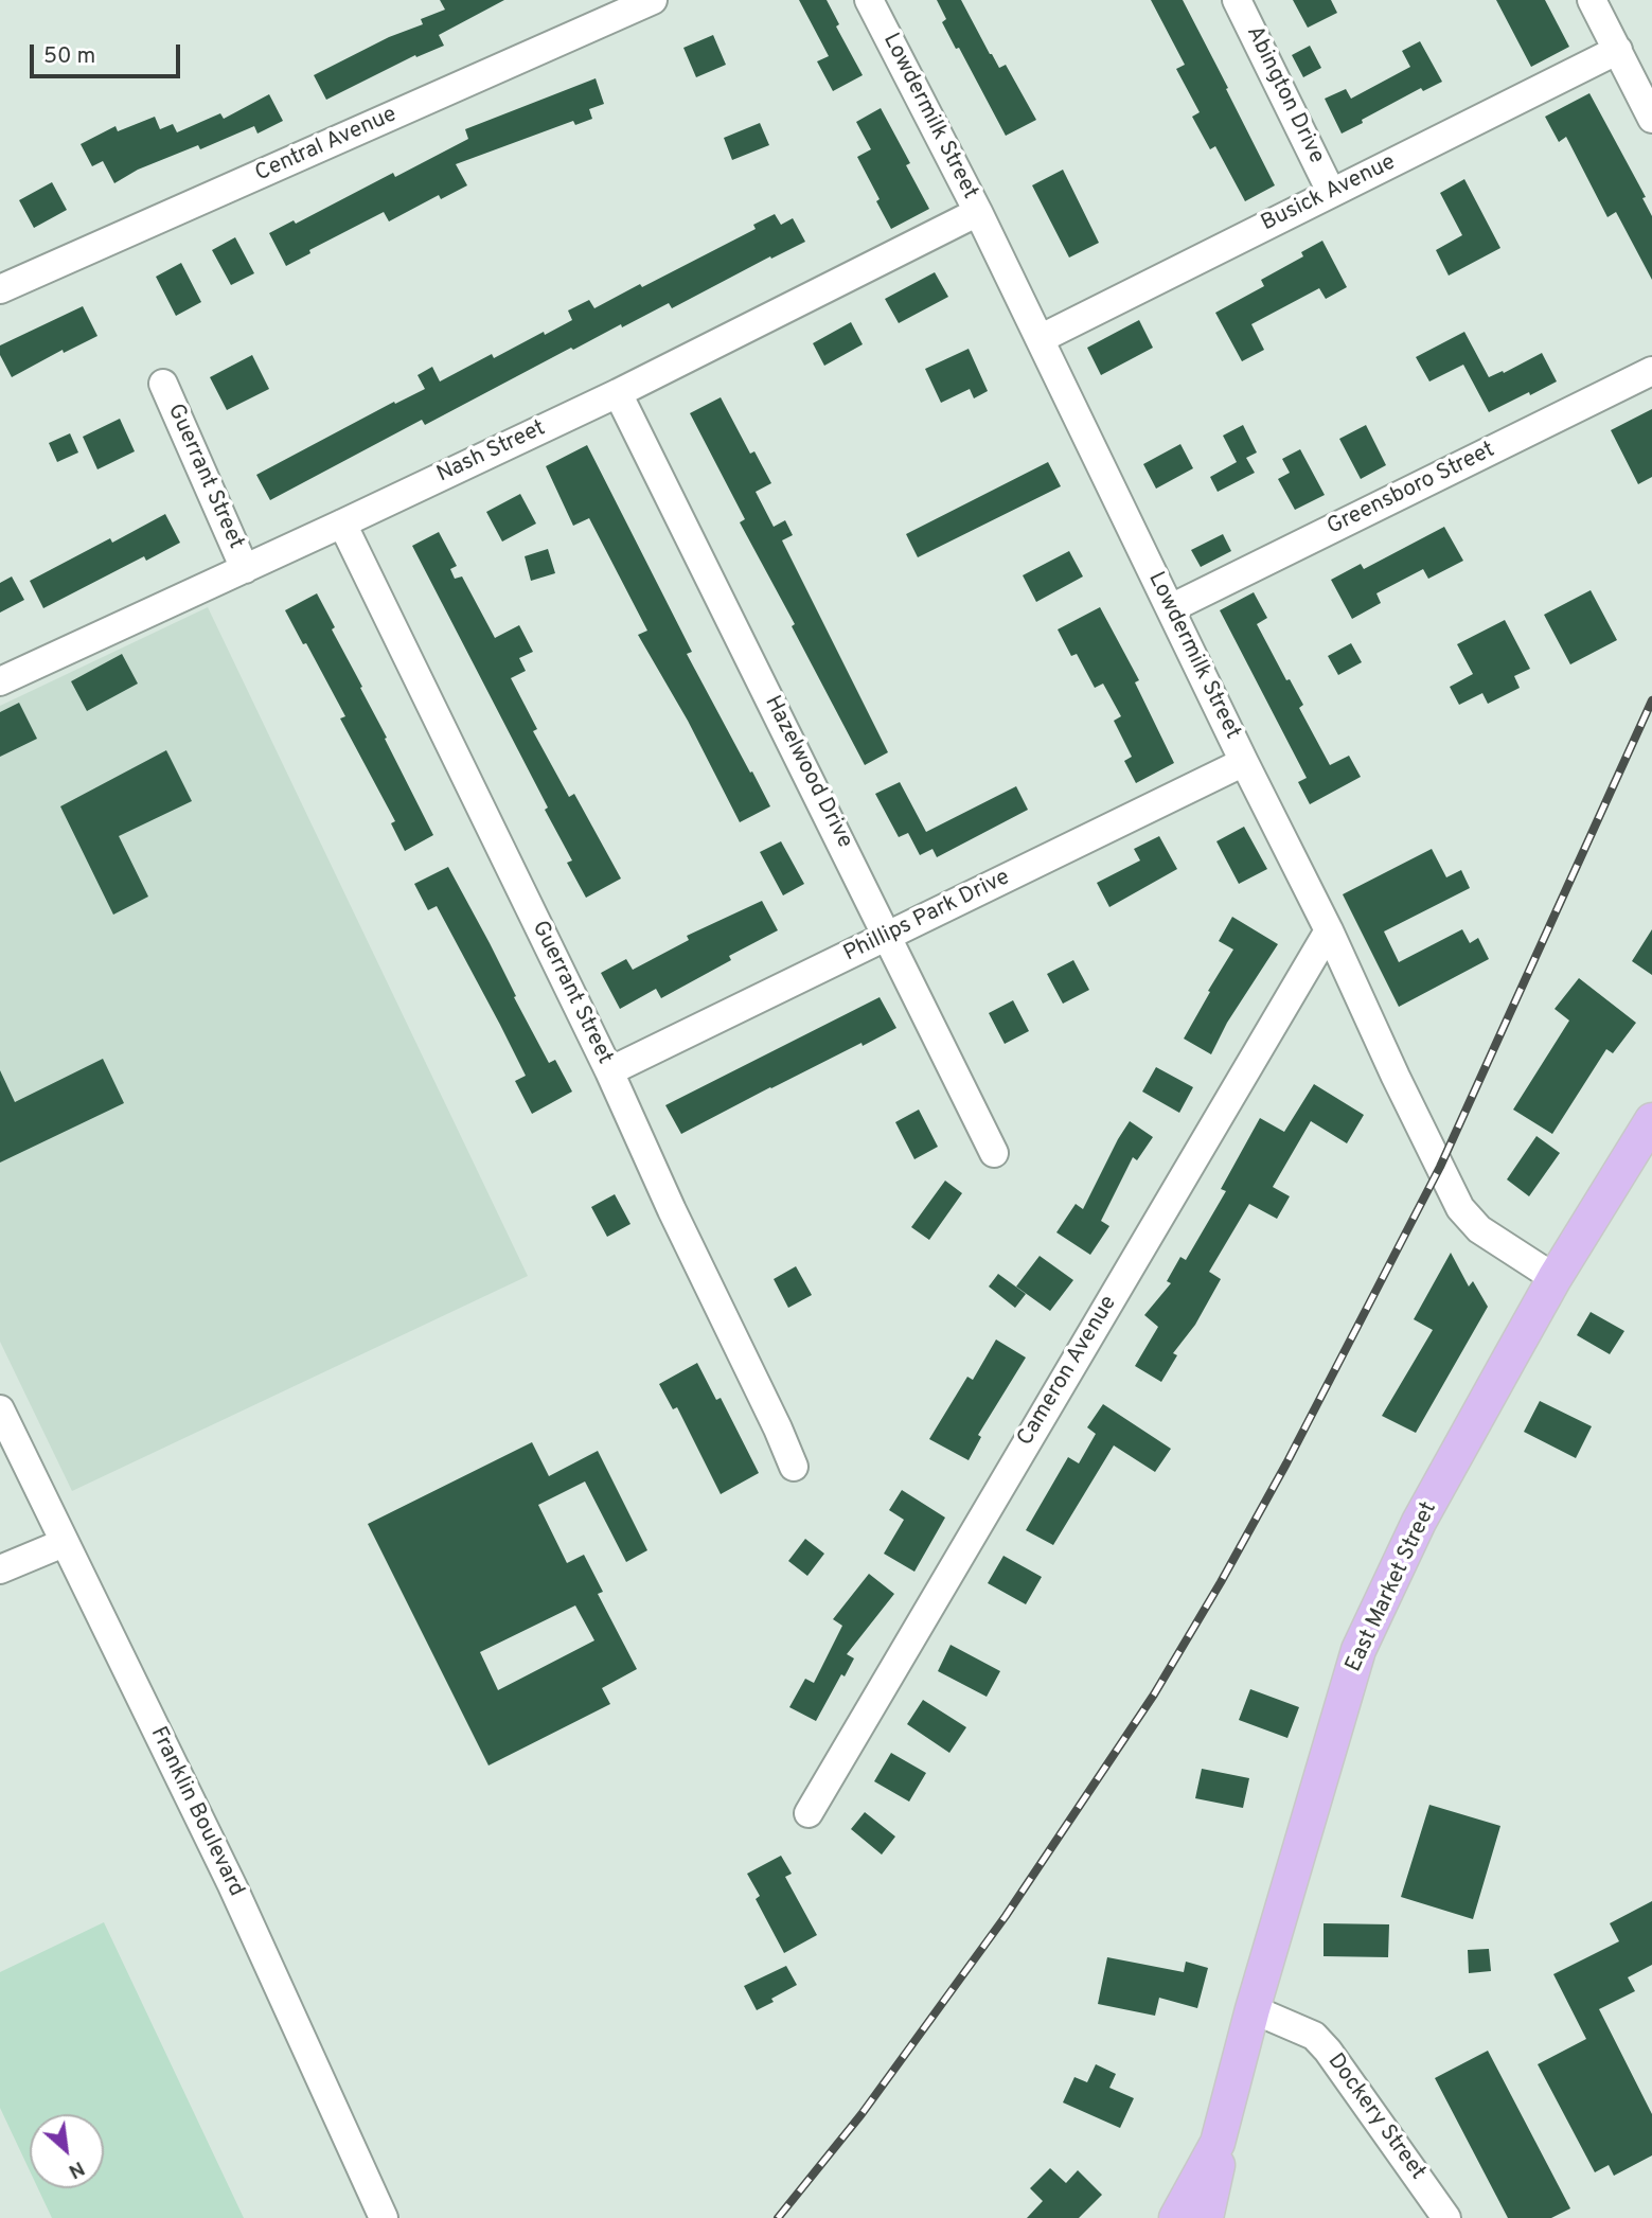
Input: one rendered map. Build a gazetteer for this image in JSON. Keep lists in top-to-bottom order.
{
  "streets": {
    "main road": ["East Market Street"],
    "street": [
      "Abington Drive",
      "Lowdermilk Street",
      "Central Avenue",
      "Busick Avenue",
      "Nash Street",
      "Guerrant Street",
      "Greensboro Street",
      "Hazelwood Drive",
      "Phillips Park Drive",
      "Cameron Avenue",
      "Franklin Boulevard",
      "Dockery Street"
    ]
  },
  "crossings": [
    ["Abington Drive", "Busick Avenue"],
    ["Lowdermilk Street", "Busick Avenue"],
    ["Lowdermilk Street", "Nash Street"],
    ["Lowdermilk Street", "Greensboro Street"],
    ["Lowdermilk Street", "Phillips Park Drive"],
    ["Lowdermilk Street", "Cameron Avenue"],
    ["Lowdermilk Street", "East Market Street"],
    ["Nash Street", "Guerrant Street"],
    ["Nash Street", "Hazelwood Drive"],
    ["Guerrant Street", "Phillips Park Drive"],
    ["Hazelwood Drive", "Phillips Park Drive"],
    ["East Market Street", "Dockery Street"]
  ],
  "scale_bar": "50 m",
  "north": "bottom right"
}
